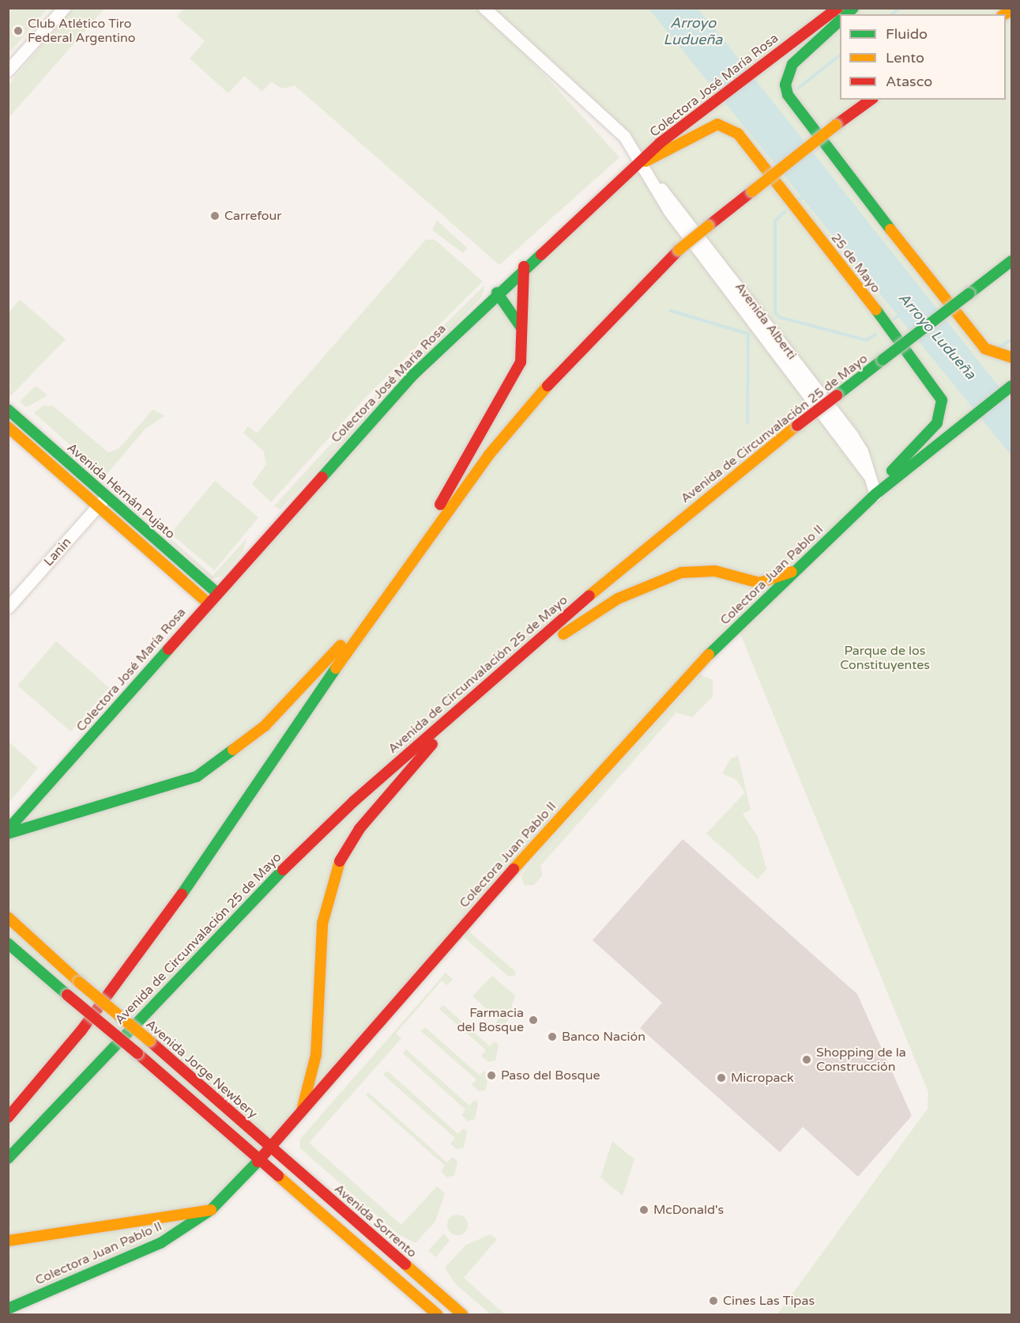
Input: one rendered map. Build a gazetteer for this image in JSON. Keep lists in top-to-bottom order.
{
  "streets": {
    "main road": [
      "Colectora José María Rosa",
      "25 de Mayo",
      "Avenida de Circunvalación 25 de Mayo",
      "Avenida Hernán Pujato",
      "Colectora Juan Pablo II",
      "Avenida Jorge Newbery",
      "Avenida Sorrento"
    ],
    "street": ["Avenida Alberti", "Lanin"]
  },
  "crossings": [
    ["Colectora José María Rosa", "25 de Mayo"],
    ["Colectora José María Rosa", "Avenida Alberti"],
    ["Colectora José María Rosa", "Avenida Hernán Pujato"],
    ["25 de Mayo", "Avenida Alberti"],
    ["25 de Mayo", "Colectora Juan Pablo II"],
    ["Avenida Alberti", "Colectora Juan Pablo II"],
    ["Avenida Hernán Pujato", "Lanin"],
    ["Colectora Juan Pablo II", "Avenida Jorge Newbery"],
    ["Colectora Juan Pablo II", "Avenida Sorrento"],
    ["Avenida Jorge Newbery", "Avenida Sorrento"]
  ],
  "water": ["Arroyo Ludueña"],
  "parks": ["Parque de los Constituyentes"],
  "places": [
    "Club Atlético Tiro Federal Argentino",
    "Carrefour",
    "Farmacia del Bosque",
    "Banco Nación",
    "Shopping de la Construcción",
    "Paso del Bosque",
    "Micropack",
    "McDonald's",
    "Cines Las Tipas"
  ],
  "legend": ["Fluido", "Lento", "Atasco"]
}
